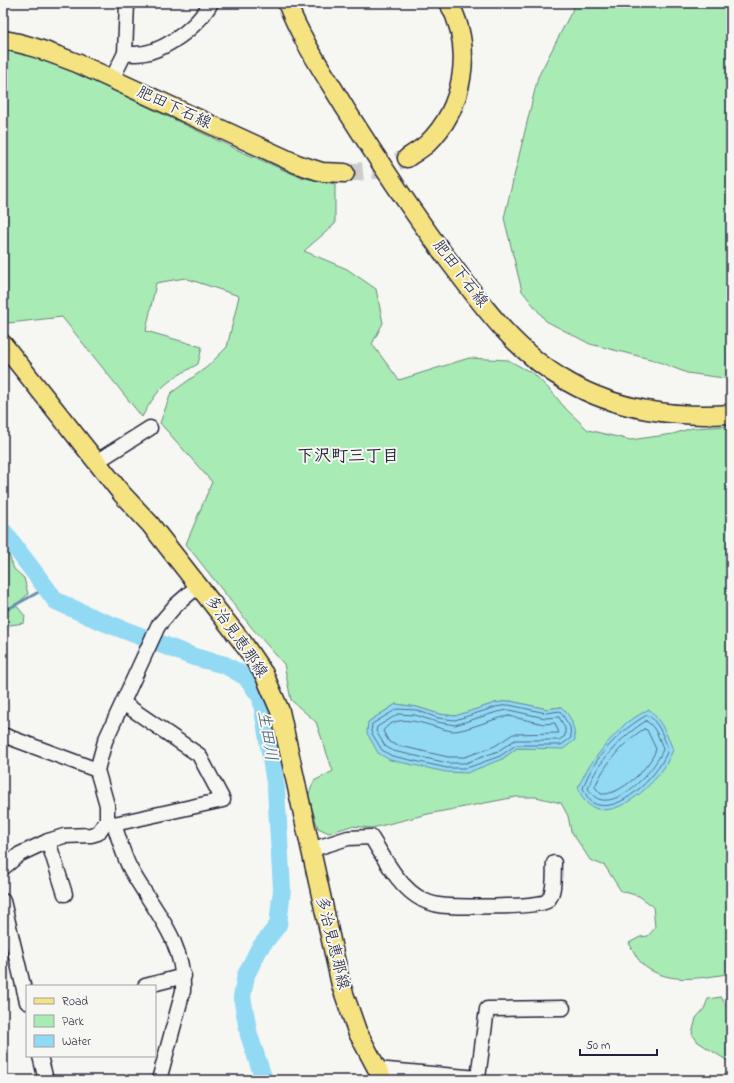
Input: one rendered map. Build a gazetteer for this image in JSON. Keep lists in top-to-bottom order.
{
  "streets": {
    "main road": ["肥田下石線", "多治見恵那線"]
  },
  "districts": ["下沢町三丁目"],
  "water": ["生田川"],
  "legend": ["Road", "Park", "Water"],
  "scale_bar": "50 m"
}
